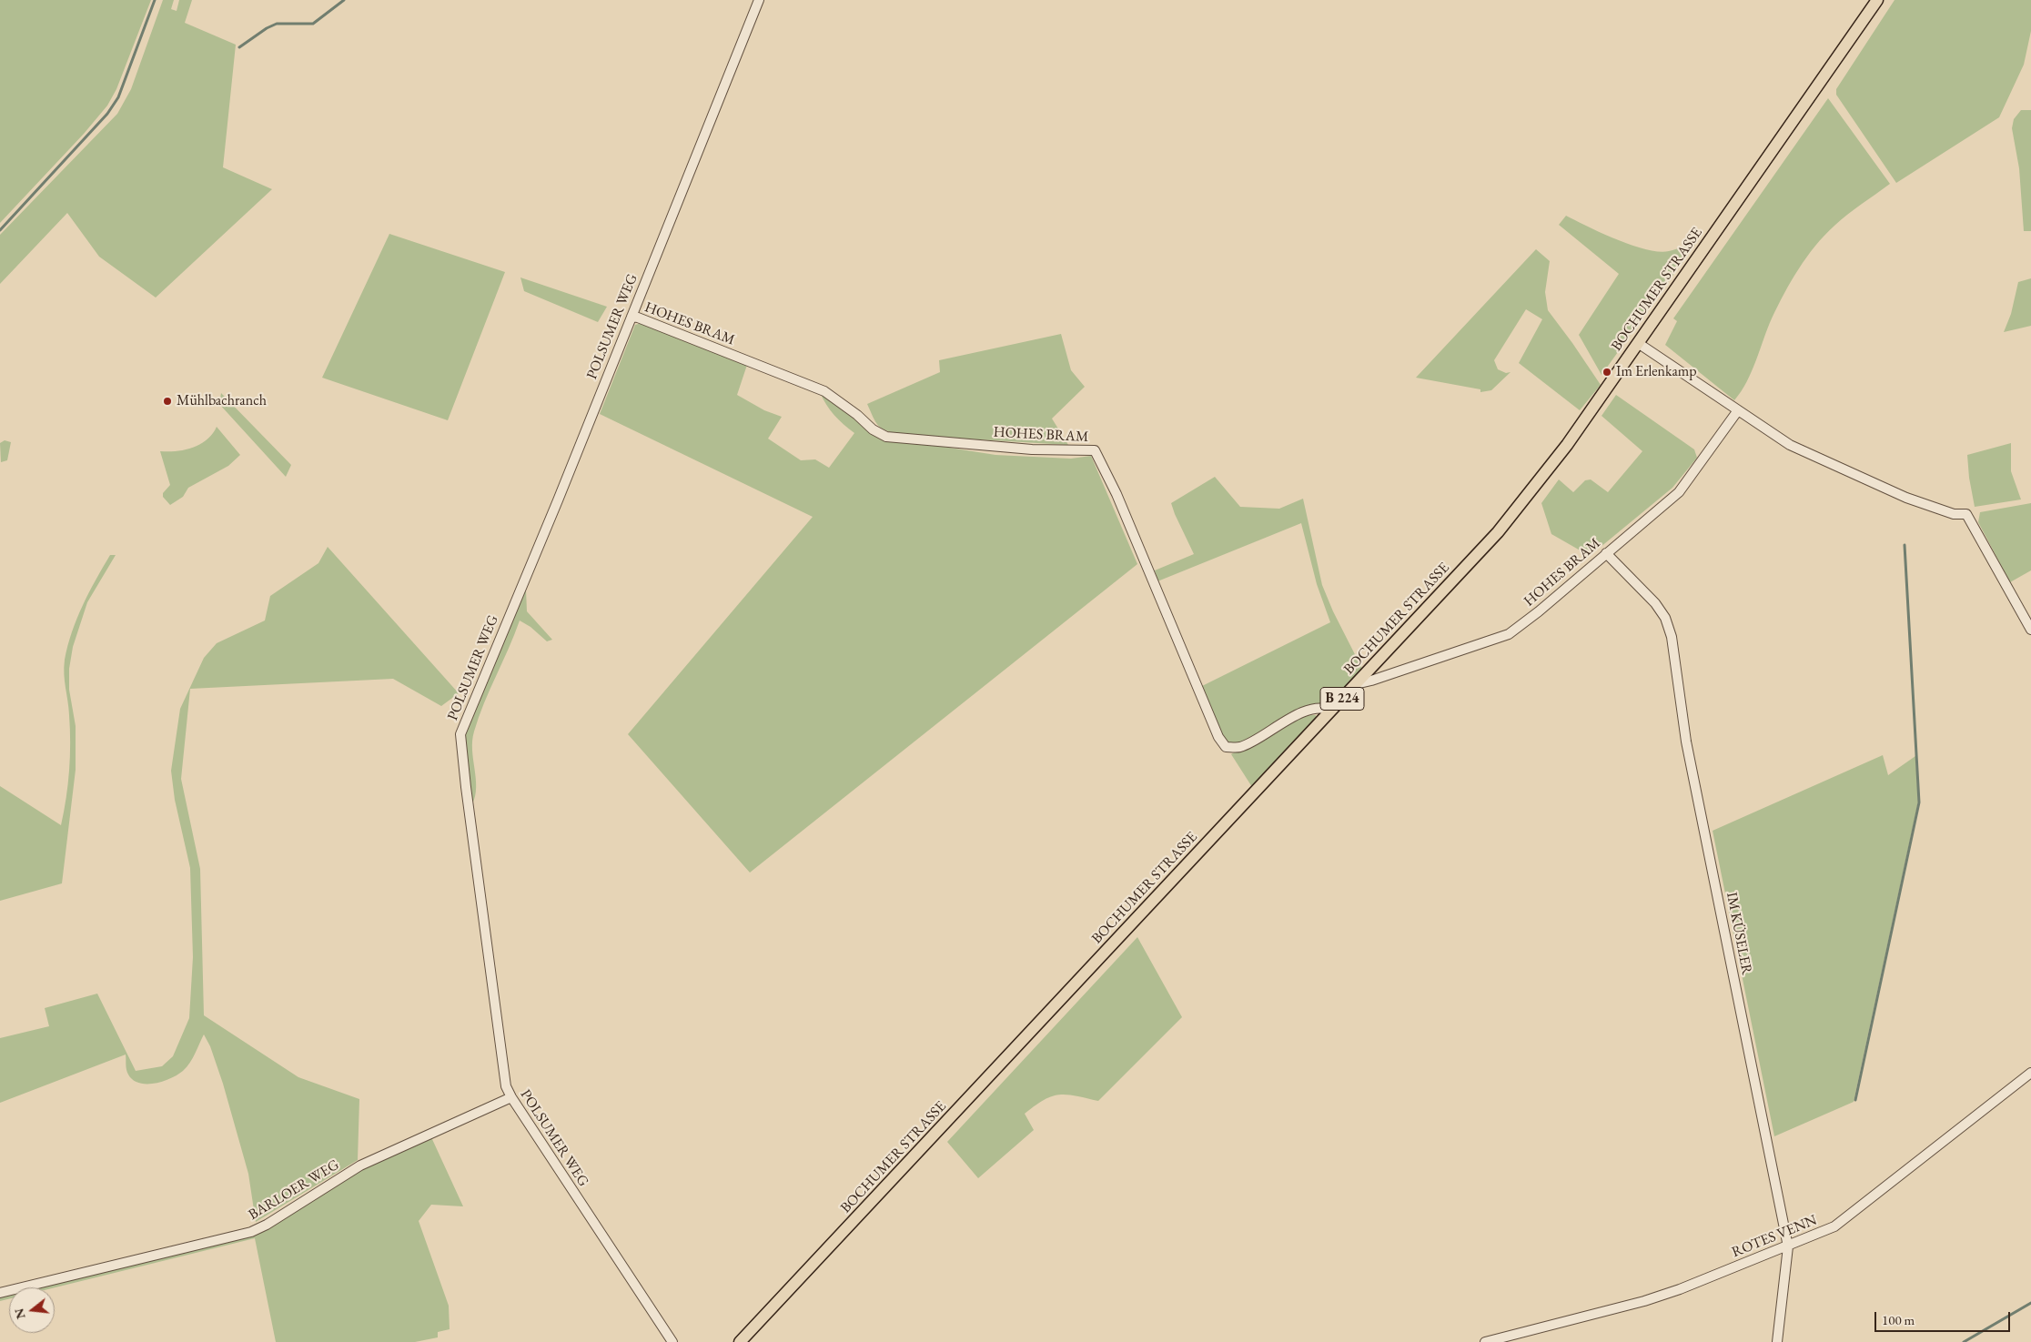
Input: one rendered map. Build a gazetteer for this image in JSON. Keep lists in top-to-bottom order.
{
  "streets": {
    "main road": ["BOCHUMER STRASSE", "B 224"],
    "street": [
      "HOHES BRAM",
      "POLSUMER WEG",
      "IM KÜSELER",
      "BARLOER WEG",
      "ROTES VENN"
    ]
  },
  "crossings": [
    ["BOCHUMER STRASSE", "HOHES BRAM"],
    ["HOHES BRAM", "POLSUMER WEG"],
    ["HOHES BRAM", "IM KÜSELER"],
    ["POLSUMER WEG", "BARLOER WEG"],
    ["IM KÜSELER", "ROTES VENN"]
  ],
  "places": ["Im Erlenkamp", "Mühlbachranch"],
  "scale_bar": "100 m",
  "north": "left"
}
